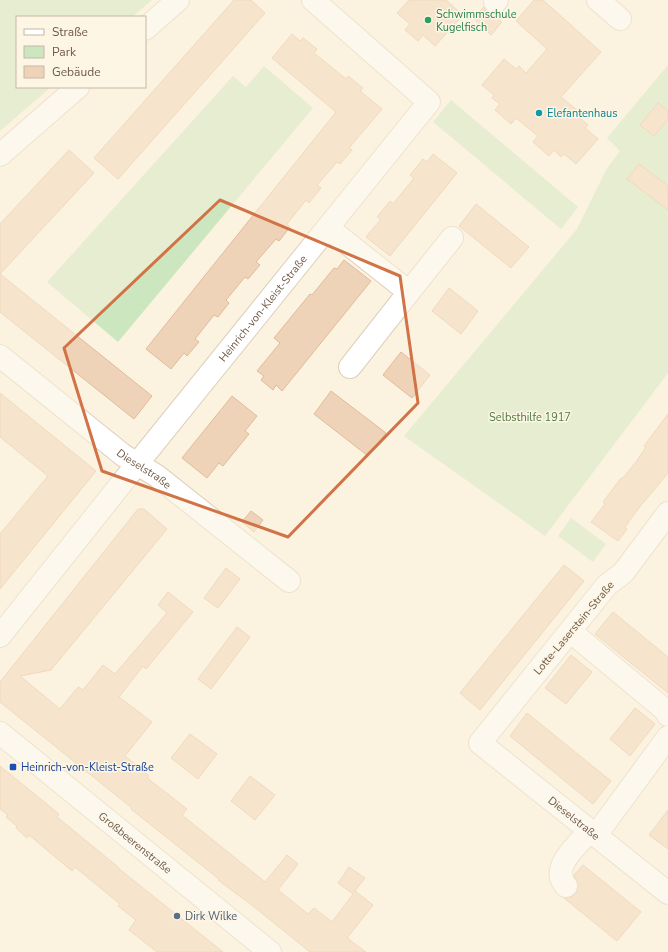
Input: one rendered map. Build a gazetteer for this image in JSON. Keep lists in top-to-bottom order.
{
  "streets": {
    "street": [
      "Heinrich-von-Kleist-Straße",
      "Dieselstraße",
      "Lotte-Laserstein-Straße",
      "Großbeerenstraße"
    ]
  },
  "crossings": [
    ["Heinrich-von-Kleist-Straße", "Dieselstraße"],
    ["Dieselstraße", "Lotte-Laserstein-Straße"]
  ],
  "parks": ["Selbsthilfe 1917"],
  "places": {
    "other": ["Schwimmschule Kugelfisch", "Elefantenhaus", "Dirk Wilke"],
    "transit": ["Heinrich-von-Kleist-Straße"]
  },
  "legend": ["Straße", "Park", "Gebäude"]
}
